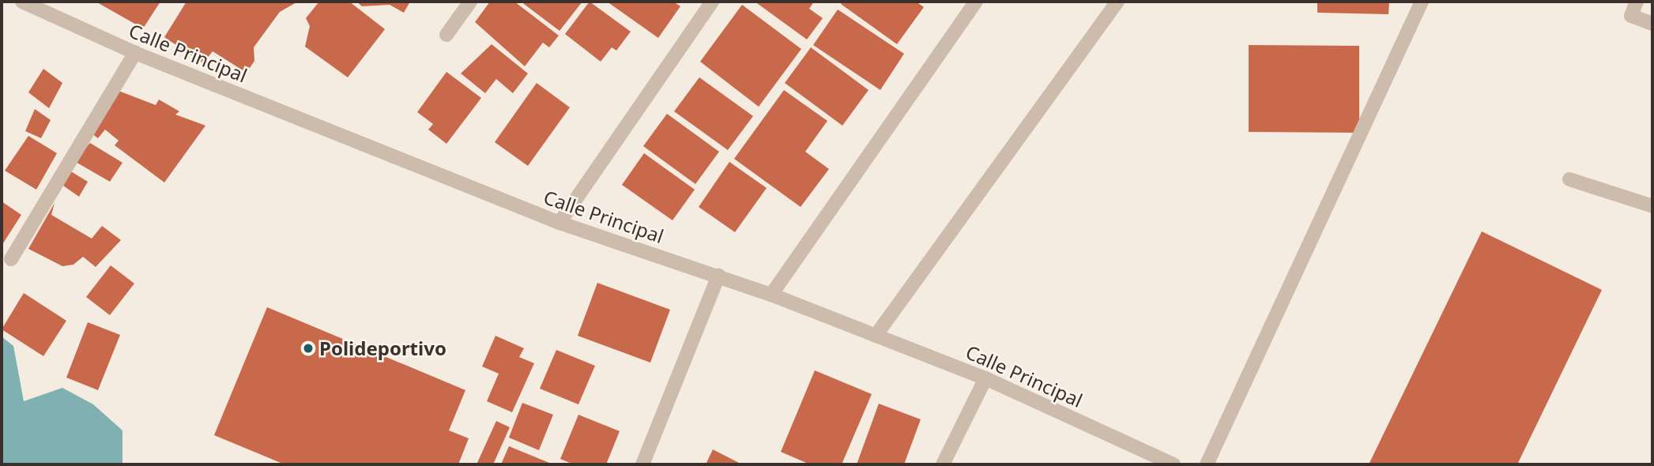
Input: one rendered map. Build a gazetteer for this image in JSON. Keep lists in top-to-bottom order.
{
  "streets": {
    "street": ["Calle Principal"]
  },
  "places": ["Polideportivo"]
}
